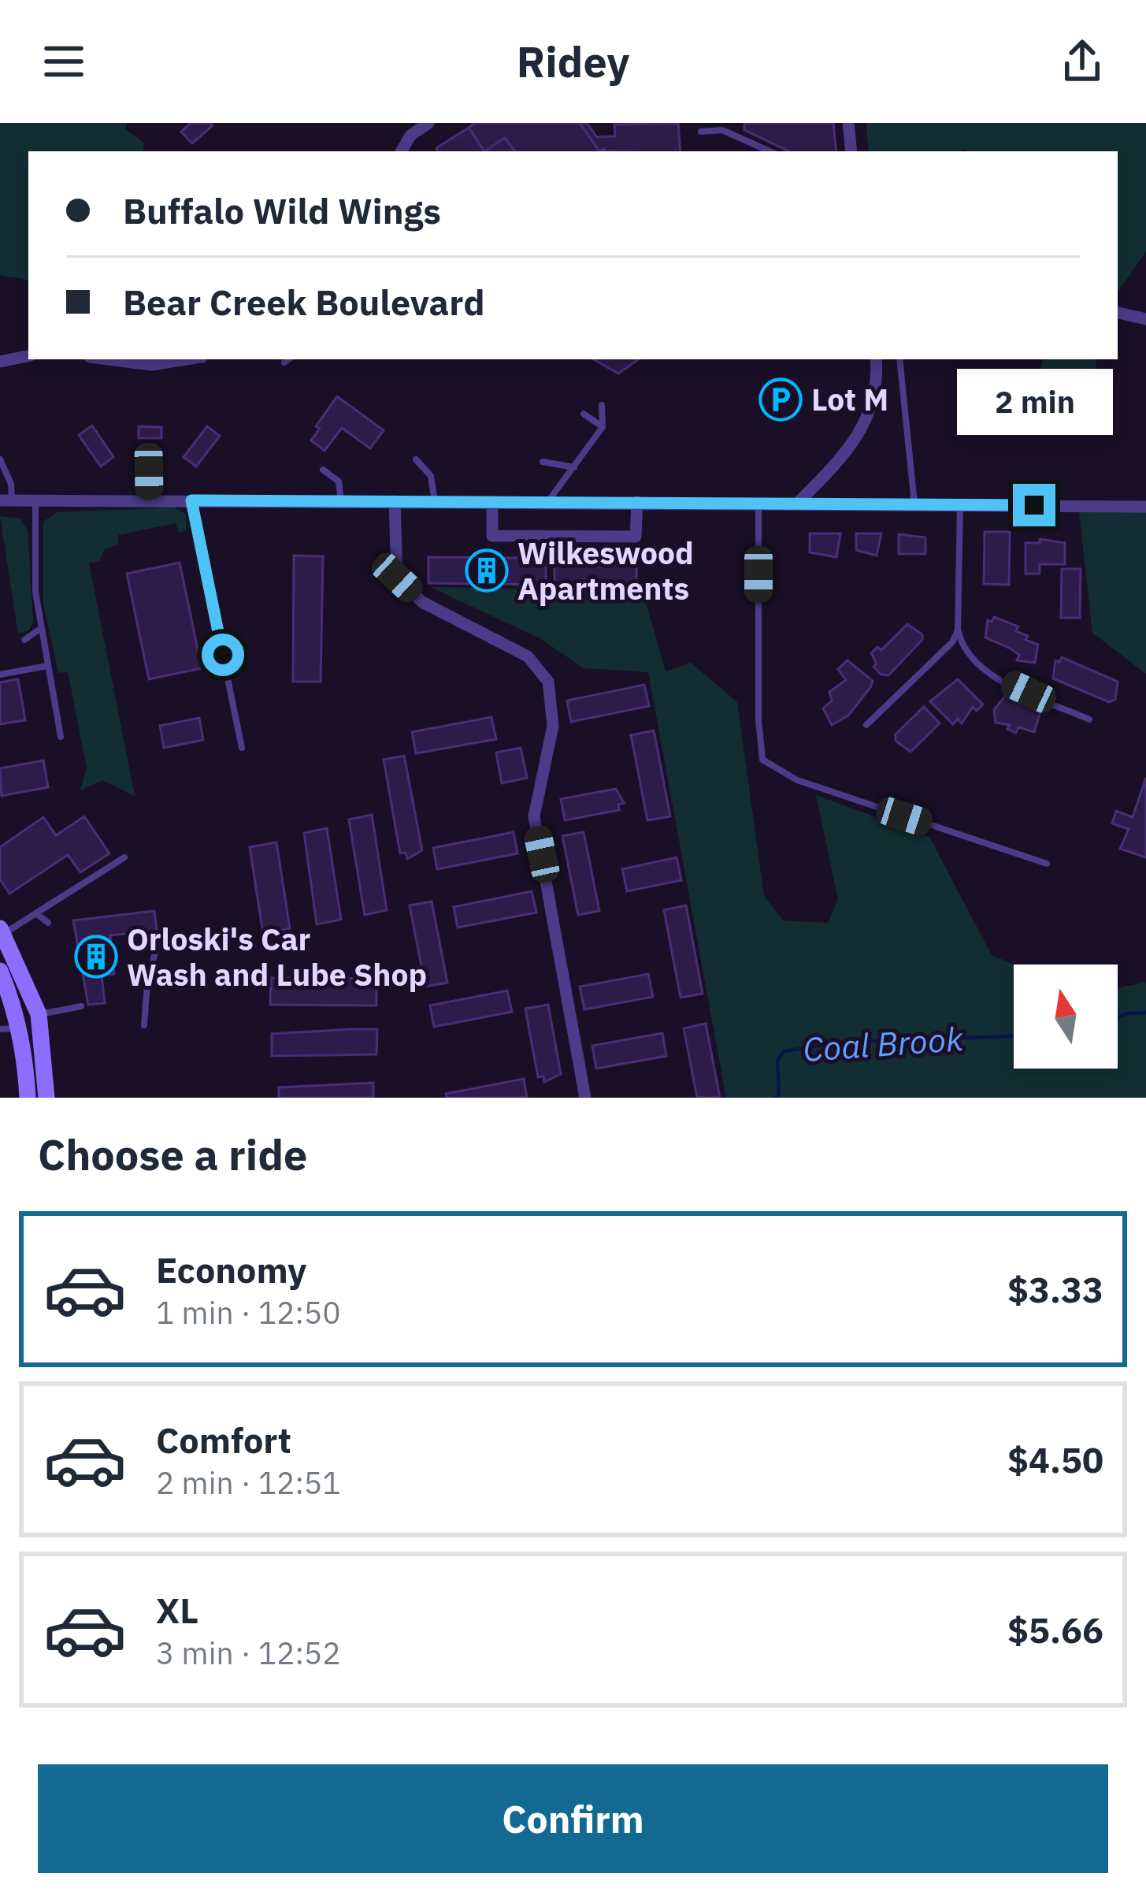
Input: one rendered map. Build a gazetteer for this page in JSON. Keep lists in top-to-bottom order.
{
  "water": ["Coal Brook"],
  "places": {
    "parking": ["Lot M"],
    "building": ["Wilkeswood Apartments", "Orloski's Car Wash and Lube Shop"]
  },
  "north": "top",
  "page": {
    "header": "Ridey",
    "banner": ["Buffalo Wild Wings", "Bear Creek Boulevard"],
    "bubble": "2 min",
    "heading": "Choose a ride",
    "list": [
      {
        "name": "Economy",
        "note": "1 min · 12:50",
        "value": "$3.33"
      },
      {
        "name": "Comfort",
        "note": "2 min · 12:51",
        "value": "$4.50"
      },
      {
        "name": "XL",
        "note": "3 min · 12:52",
        "value": "$5.66"
      }
    ],
    "buttons": "Confirm"
  }
}
